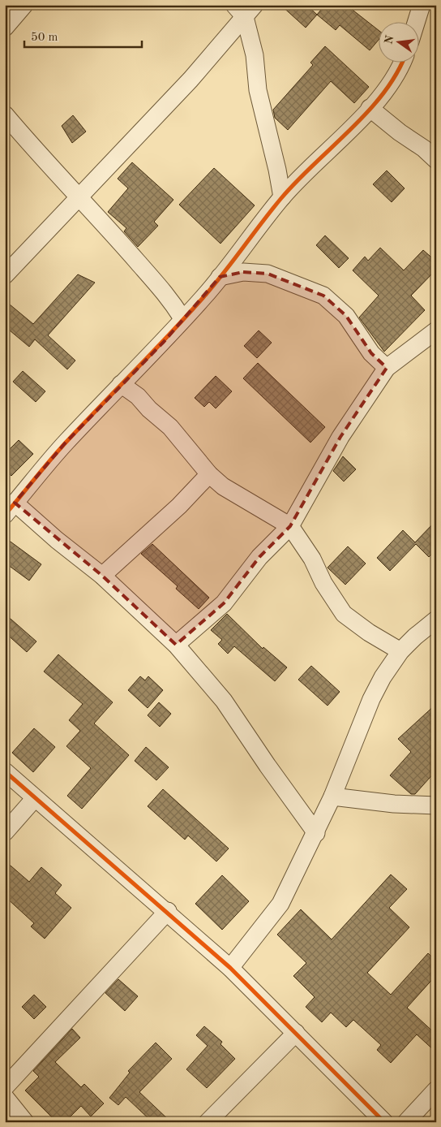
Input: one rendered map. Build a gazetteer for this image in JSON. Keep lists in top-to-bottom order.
{
  "scale_bar": "50 m",
  "north": "left"
}
